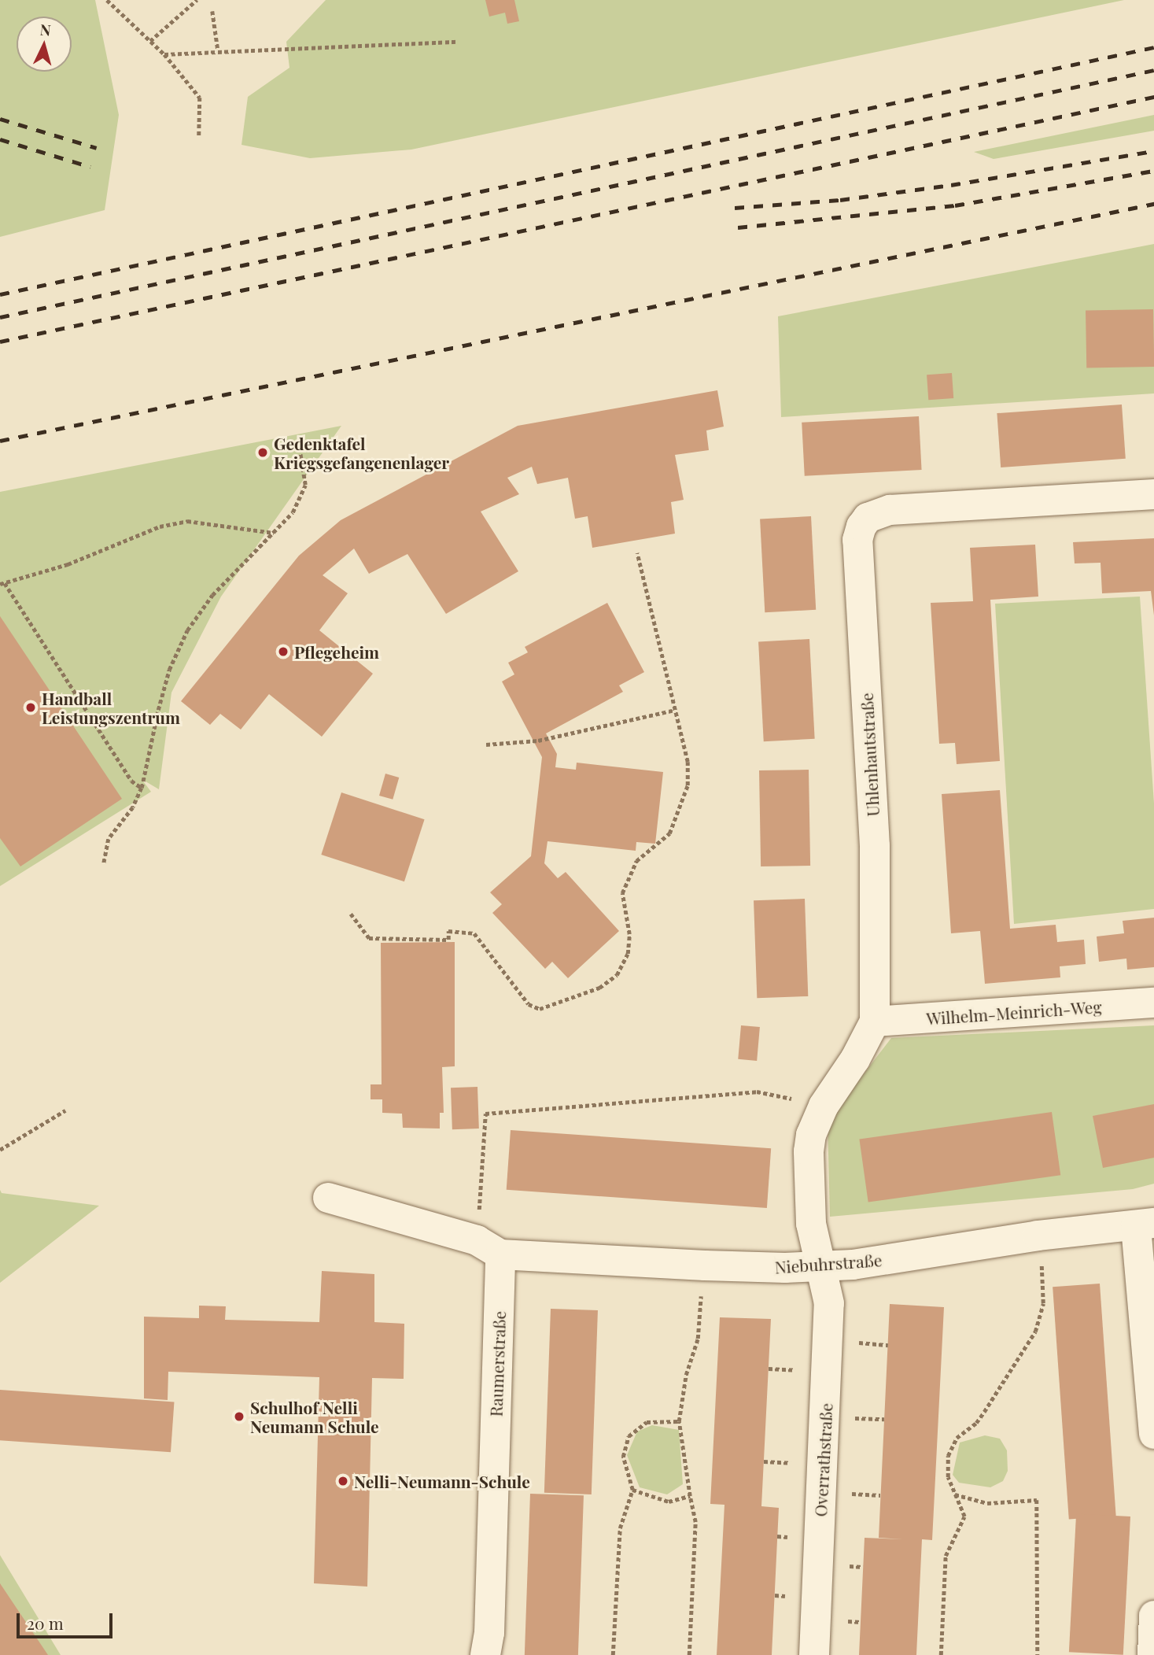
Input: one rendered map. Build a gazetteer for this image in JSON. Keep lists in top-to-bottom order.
{
  "streets": {
    "street": [
      "Uhlenhautstraße",
      "Wilhelm-Meinrich-Weg",
      "Niebuhrstraße",
      "Raumerstraße",
      "Overrathstraße"
    ]
  },
  "crossings": [
    ["Uhlenhautstraße", "Wilhelm-Meinrich-Weg"],
    ["Uhlenhautstraße", "Niebuhrstraße"],
    ["Uhlenhautstraße", "Overrathstraße"],
    ["Niebuhrstraße", "Raumerstraße"],
    ["Niebuhrstraße", "Overrathstraße"]
  ],
  "places": [
    "Gedenktafel Kriegsgefangenenlager",
    "Pflegeheim",
    "Handball Leistungszentrum",
    "Schulhof Nelli Neumann Schule",
    "Nelli-Neumann-Schule"
  ],
  "scale_bar": "20 m",
  "north": "top"
}
